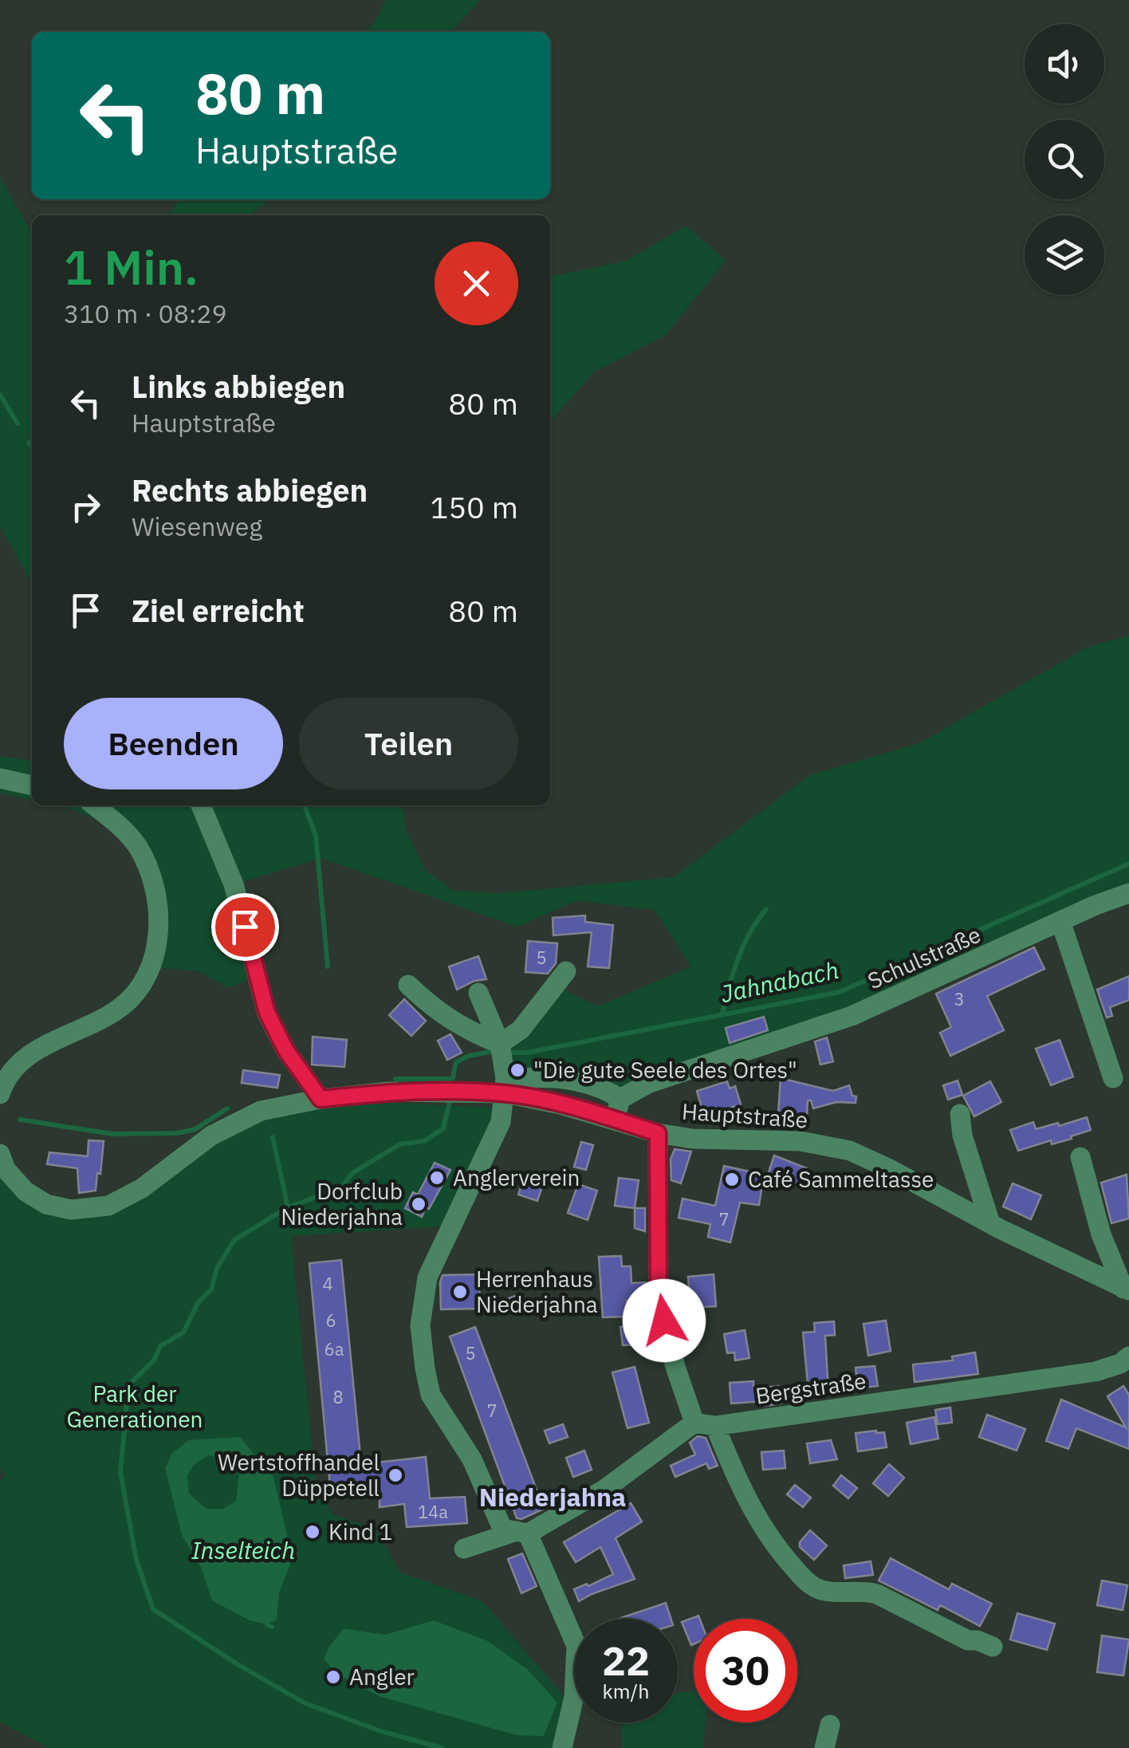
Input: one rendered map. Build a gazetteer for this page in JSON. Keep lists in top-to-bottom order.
{
  "streets": {
    "street": ["Schulstraße", "Hauptstraße", "Bergstraße"]
  },
  "districts": ["Niederjahna"],
  "water": ["Jahnabach", "Inselteich"],
  "parks": ["Park der Generationen"],
  "places": [
    "\"Die gute Seele des Ortes\"",
    "Anglerverein",
    "Café Sammeltasse",
    "Dorfclub Niederjahna",
    "Herrenhaus Niederjahna",
    "Wertstoffhandel Düppetell",
    "Kind 1",
    "Angler"
  ],
  "house_numbers": [
    "5",
    "3",
    "7",
    "4",
    "6",
    "6a",
    "5",
    "8",
    "7",
    "14a"
  ],
  "page": {
    "turn": ["80 m", "Hauptstraße"],
    "heading": ["1 Min.", "310 m · 08:29"],
    "list": [
      {
        "name": "Links abbiegen",
        "note": "Hauptstraße",
        "value": "80 m"
      },
      {
        "name": "Rechts abbiegen",
        "note": "Wiesenweg",
        "value": "150 m"
      },
      {
        "name": "Ziel erreicht",
        "value": "80 m"
      }
    ],
    "buttons": ["Beenden", "Teilen"],
    "speed": "22 km/h",
    "limit": "30"
  }
}
